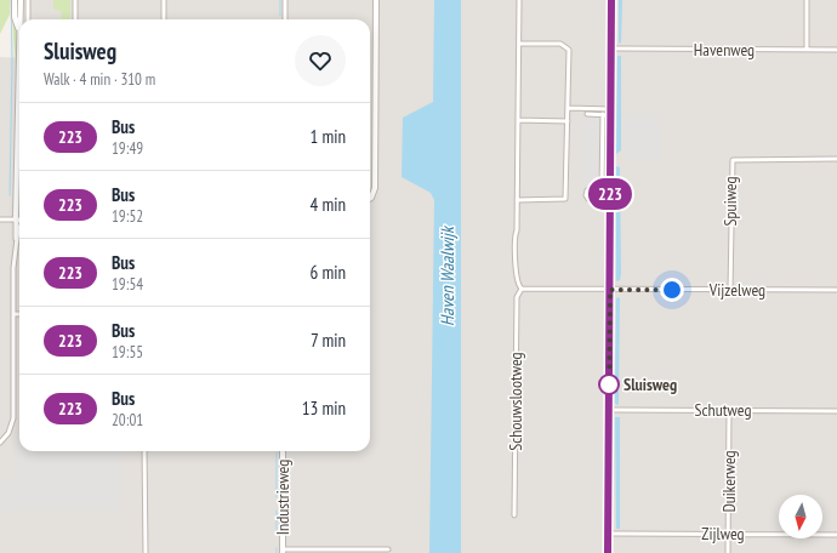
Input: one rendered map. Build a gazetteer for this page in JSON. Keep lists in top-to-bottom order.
{
  "streets": {
    "street": [
      "Havenweg",
      "Spuiweg",
      "Vijzelweg",
      "Schouwslootweg",
      "Schutweg",
      "Duikerweg",
      "Industrieweg",
      "Zijlweg"
    ]
  },
  "crossings": [
    ["Spuiweg", "Vijzelweg"],
    ["Schutweg", "Duikerweg"],
    ["Duikerweg", "Zijlweg"]
  ],
  "water": ["Haven Waalwijk"],
  "places": ["Sluisweg"],
  "lines": ["bus line 223"],
  "north": "bottom",
  "page": {
    "on_map": "223",
    "heading": ["Sluisweg", "Walk · 4 min · 310 m"],
    "list": [
      {
        "mark": "223",
        "name": "Bus",
        "note": "19:49",
        "value": "1 min"
      },
      {
        "mark": "223",
        "name": "Bus",
        "note": "19:52",
        "value": "4 min"
      },
      {
        "mark": "223",
        "name": "Bus",
        "note": "19:54",
        "value": "6 min"
      },
      {
        "mark": "223",
        "name": "Bus",
        "note": "19:55",
        "value": "7 min"
      },
      {
        "mark": "223",
        "name": "Bus",
        "note": "20:01",
        "value": "13 min"
      }
    ]
  }
}
